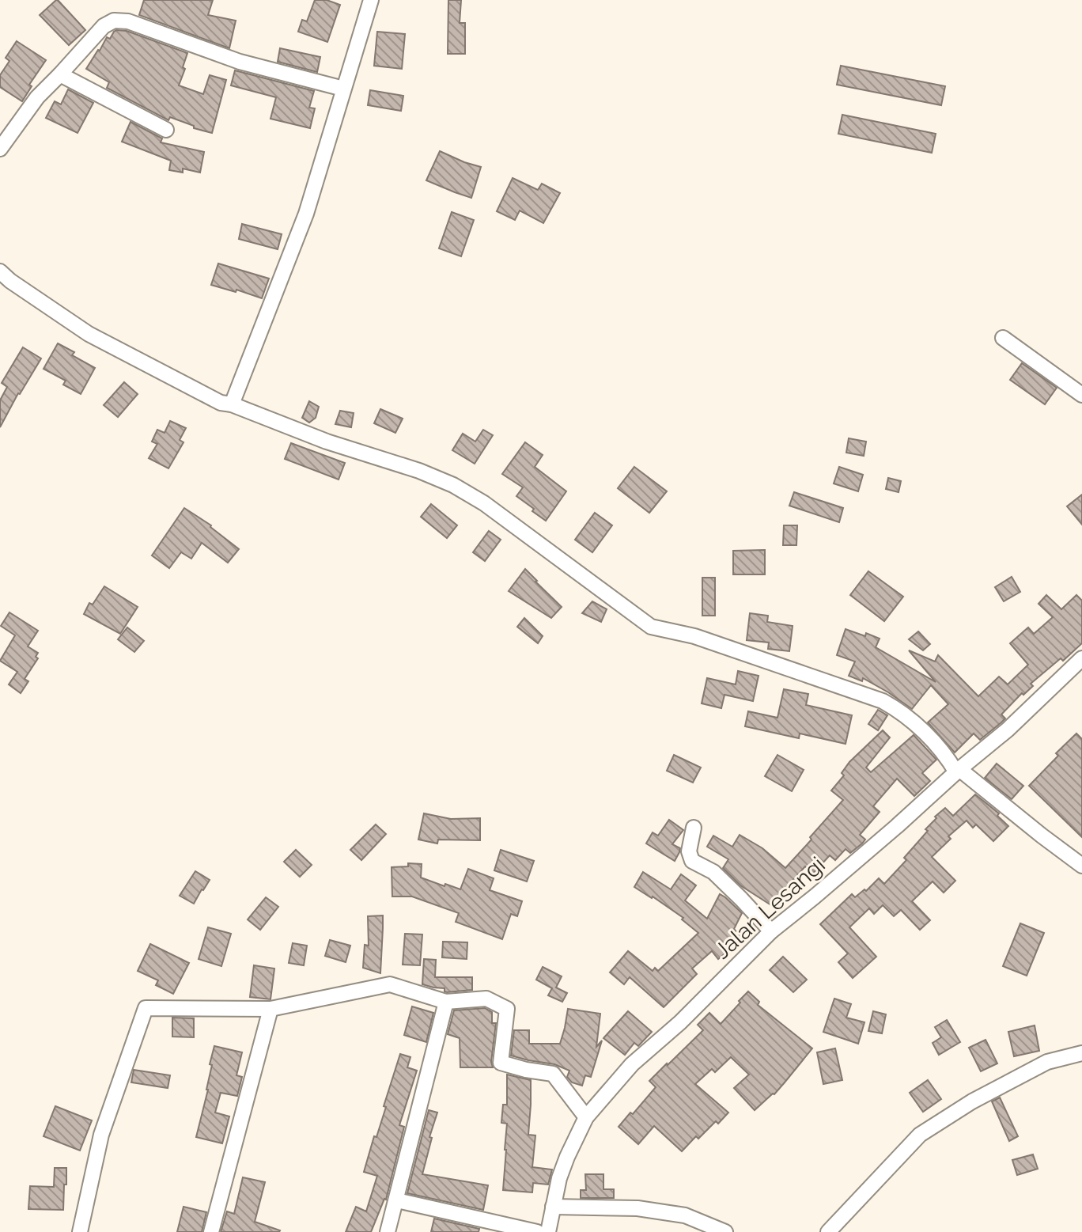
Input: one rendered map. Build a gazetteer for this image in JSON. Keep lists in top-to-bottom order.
{
  "streets": {
    "street": ["Jalan Lesangi"]
  }
}
